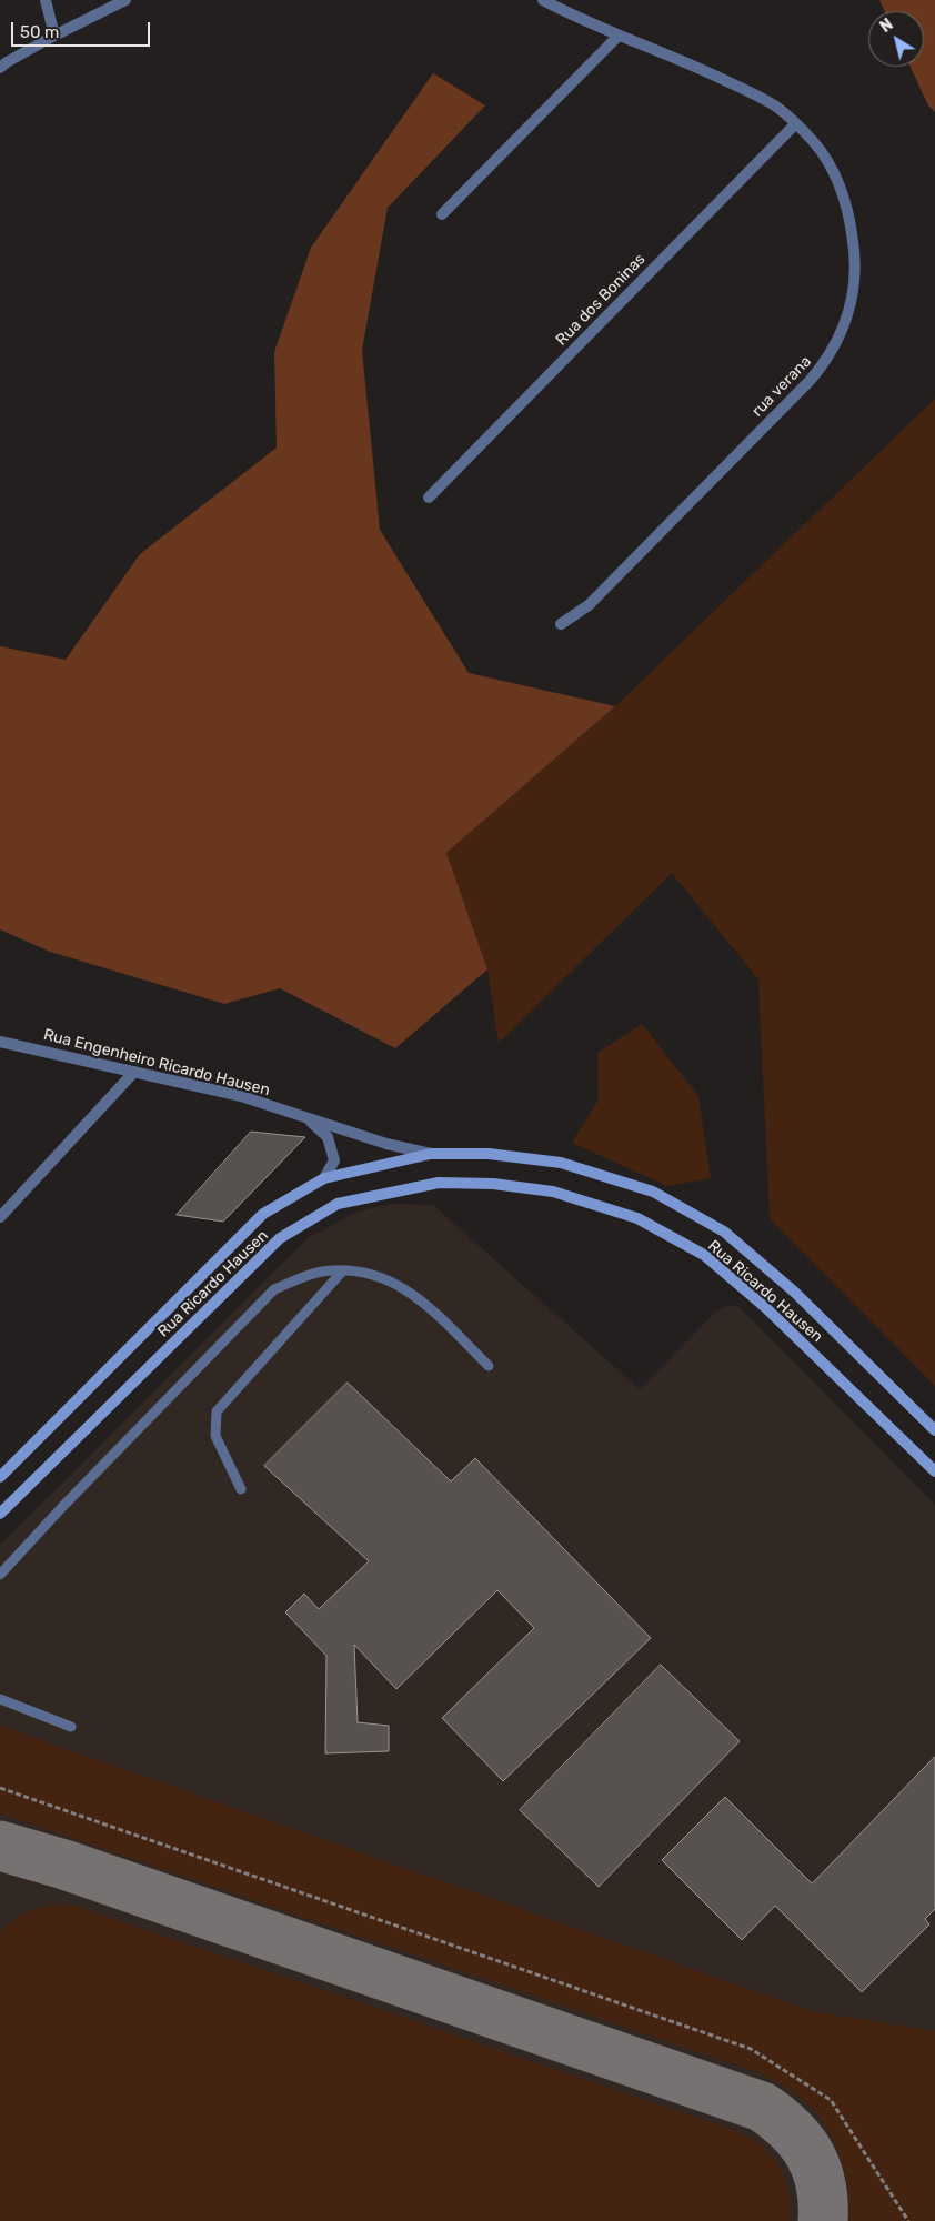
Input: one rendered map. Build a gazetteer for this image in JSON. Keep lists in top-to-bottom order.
{
  "streets": {
    "street": [
      "Rua dos Boninas",
      "rua verana",
      "Rua Engenheiro Ricardo Hausen",
      "Rua Ricardo Hausen"
    ]
  },
  "crossings": [
    ["Rua dos Boninas", "rua verana"],
    ["Rua Engenheiro Ricardo Hausen", "Rua Ricardo Hausen"]
  ],
  "scale_bar": "50 m",
  "north": "top left"
}
